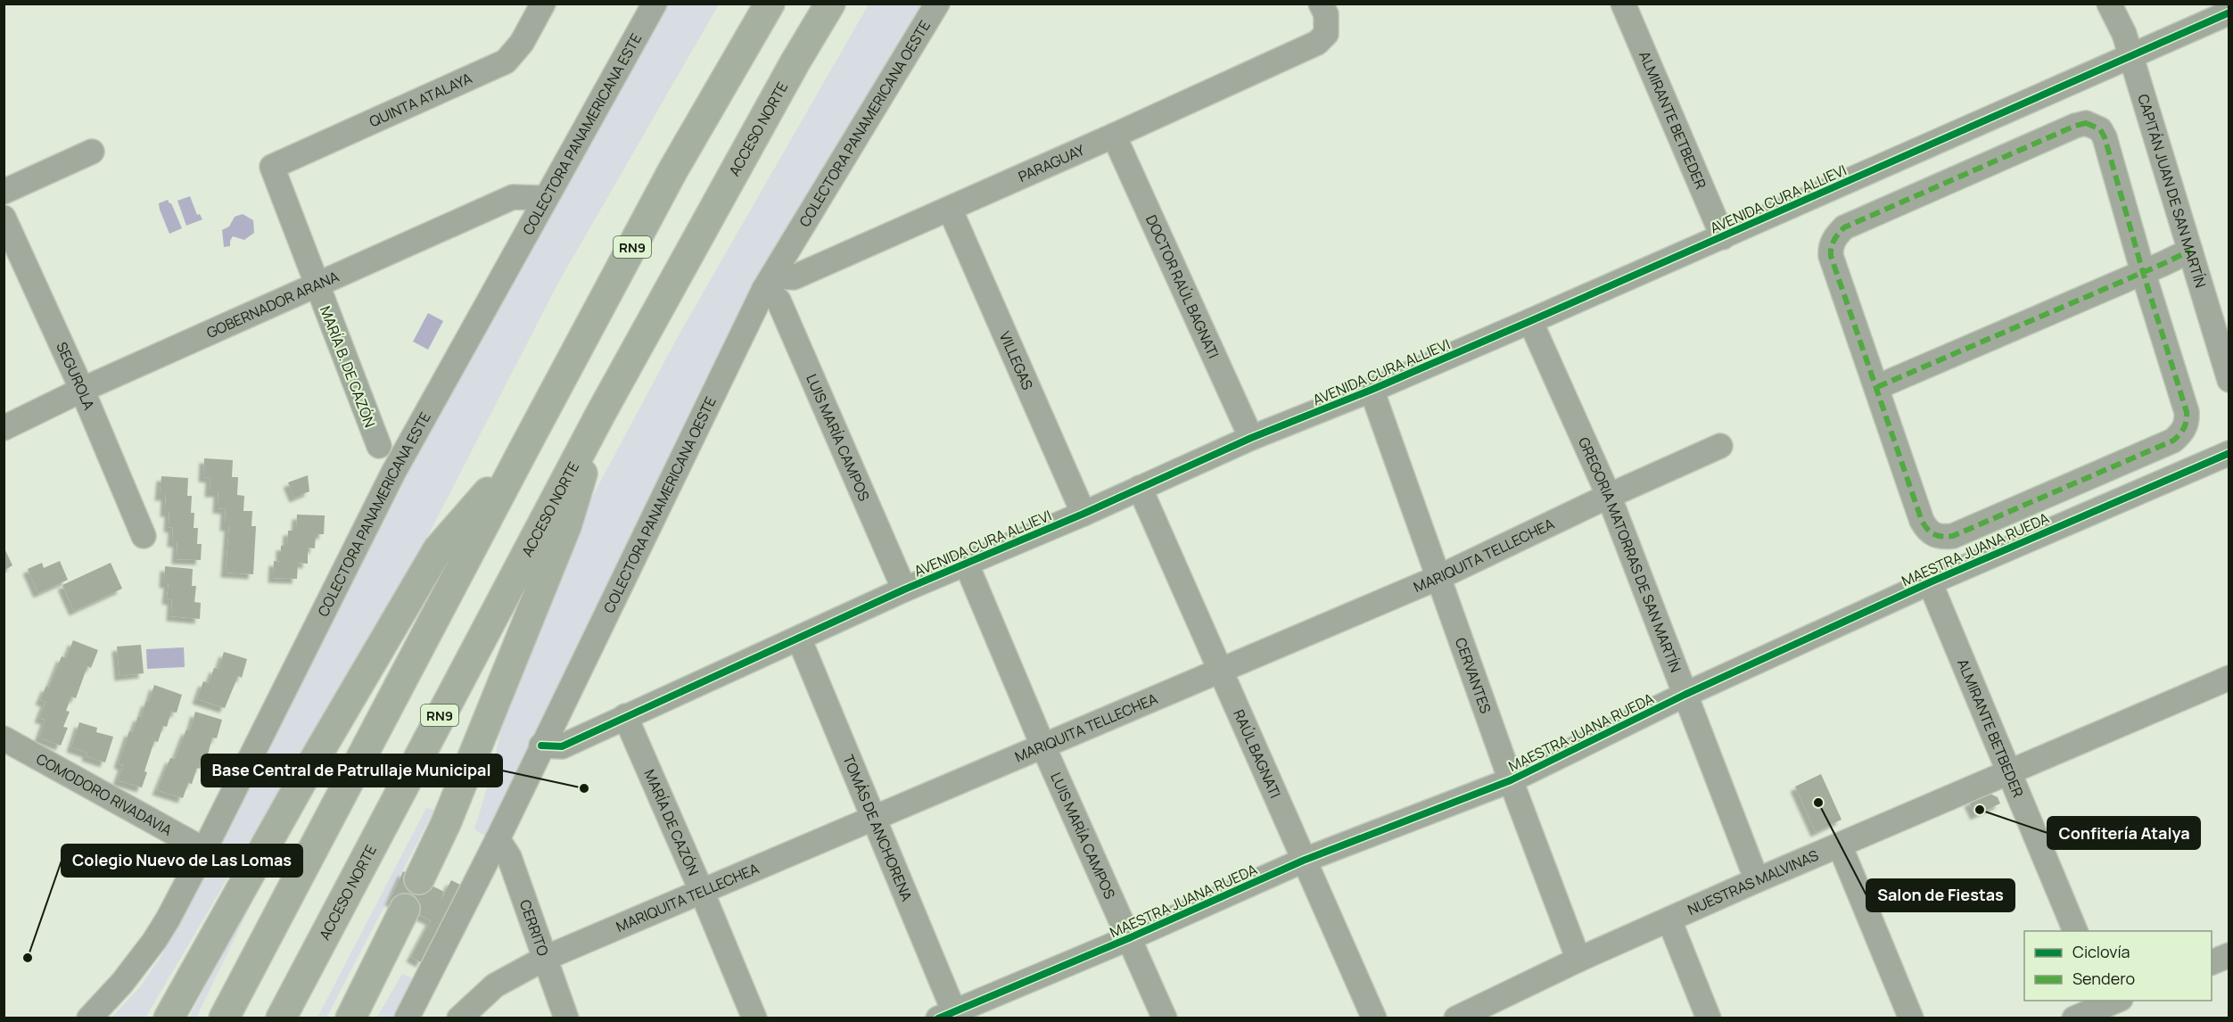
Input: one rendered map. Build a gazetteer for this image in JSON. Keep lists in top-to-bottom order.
{
  "streets": {
    "highway": ["ACCESO NORTE", "RN9"],
    "street": [
      "QUINTA ATALAYA",
      "ALMIRANTE BETBEDER",
      "COLECTORA PANAMERICANA OESTE",
      "COLECTORA PANAMERICANA ESTE",
      "PARAGUAY",
      "CAPITÁN JUAN DE SAN MARTÍN",
      "AVENIDA CURA ALLIEVI",
      "DOCTOR RAÚL BAGNATI",
      "GOBERNADOR ARANA",
      "VILLEGAS",
      "MARÍA B. DE CAZÓN",
      "SEGUROLA",
      "LUIS MARÍA CAMPOS",
      "MAESTRA JUANA RUEDA",
      "MARIQUITA TELLECHEA",
      "GREGORIA MATORRAS DE SAN MARTÍN",
      "CERVANTES",
      "RAÚL BAGNATI",
      "COMODORO RIVADAVIA",
      "MARÍA DE CAZÓN",
      "TOMÁS DE ANCHORENA",
      "NUESTRAS MALVINAS",
      "CERRITO"
    ]
  },
  "crossings": [
    ["QUINTA ATALAYA", "MARÍA B. DE CAZÓN"],
    ["ALMIRANTE BETBEDER", "AVENIDA CURA ALLIEVI"],
    ["ALMIRANTE BETBEDER", "MAESTRA JUANA RUEDA"],
    ["ALMIRANTE BETBEDER", "NUESTRAS MALVINAS"],
    ["COLECTORA PANAMERICANA OESTE", "PARAGUAY"],
    ["COLECTORA PANAMERICANA OESTE", "AVENIDA CURA ALLIEVI"],
    ["COLECTORA PANAMERICANA OESTE", "LUIS MARÍA CAMPOS"],
    ["COLECTORA PANAMERICANA OESTE", "CERRITO"],
    ["COLECTORA PANAMERICANA ESTE", "GOBERNADOR ARANA"],
    ["COLECTORA PANAMERICANA ESTE", "COMODORO RIVADAVIA"],
    ["PARAGUAY", "DOCTOR RAÚL BAGNATI"],
    ["PARAGUAY", "VILLEGAS"],
    ["PARAGUAY", "LUIS MARÍA CAMPOS"],
    ["CAPITÁN JUAN DE SAN MARTÍN", "AVENIDA CURA ALLIEVI"],
    ["AVENIDA CURA ALLIEVI", "DOCTOR RAÚL BAGNATI"],
    ["AVENIDA CURA ALLIEVI", "VILLEGAS"],
    ["AVENIDA CURA ALLIEVI", "LUIS MARÍA CAMPOS"],
    ["AVENIDA CURA ALLIEVI", "GREGORIA MATORRAS DE SAN MARTÍN"],
    ["AVENIDA CURA ALLIEVI", "CERVANTES"],
    ["AVENIDA CURA ALLIEVI", "RAÚL BAGNATI"],
    ["AVENIDA CURA ALLIEVI", "MARÍA DE CAZÓN"],
    ["AVENIDA CURA ALLIEVI", "TOMÁS DE ANCHORENA"],
    ["GOBERNADOR ARANA", "MARÍA B. DE CAZÓN"],
    ["GOBERNADOR ARANA", "SEGUROLA"],
    ["LUIS MARÍA CAMPOS", "MAESTRA JUANA RUEDA"],
    ["LUIS MARÍA CAMPOS", "MARIQUITA TELLECHEA"],
    ["MAESTRA JUANA RUEDA", "GREGORIA MATORRAS DE SAN MARTÍN"],
    ["MAESTRA JUANA RUEDA", "CERVANTES"],
    ["MAESTRA JUANA RUEDA", "RAÚL BAGNATI"],
    ["MAESTRA JUANA RUEDA", "TOMÁS DE ANCHORENA"],
    ["MARIQUITA TELLECHEA", "GREGORIA MATORRAS DE SAN MARTÍN"],
    ["MARIQUITA TELLECHEA", "CERVANTES"],
    ["MARIQUITA TELLECHEA", "RAÚL BAGNATI"],
    ["MARIQUITA TELLECHEA", "MARÍA DE CAZÓN"],
    ["MARIQUITA TELLECHEA", "TOMÁS DE ANCHORENA"],
    ["MARIQUITA TELLECHEA", "CERRITO"],
    ["GREGORIA MATORRAS DE SAN MARTÍN", "NUESTRAS MALVINAS"],
    ["CERVANTES", "NUESTRAS MALVINAS"]
  ],
  "places": [
    "Base Central de Patrullaje Municipal",
    "Salon de Fiestas",
    "Confitería Atalya",
    "Colegio Nuevo de Las Lomas"
  ],
  "legend": ["Ciclovía", "Sendero"]
}
